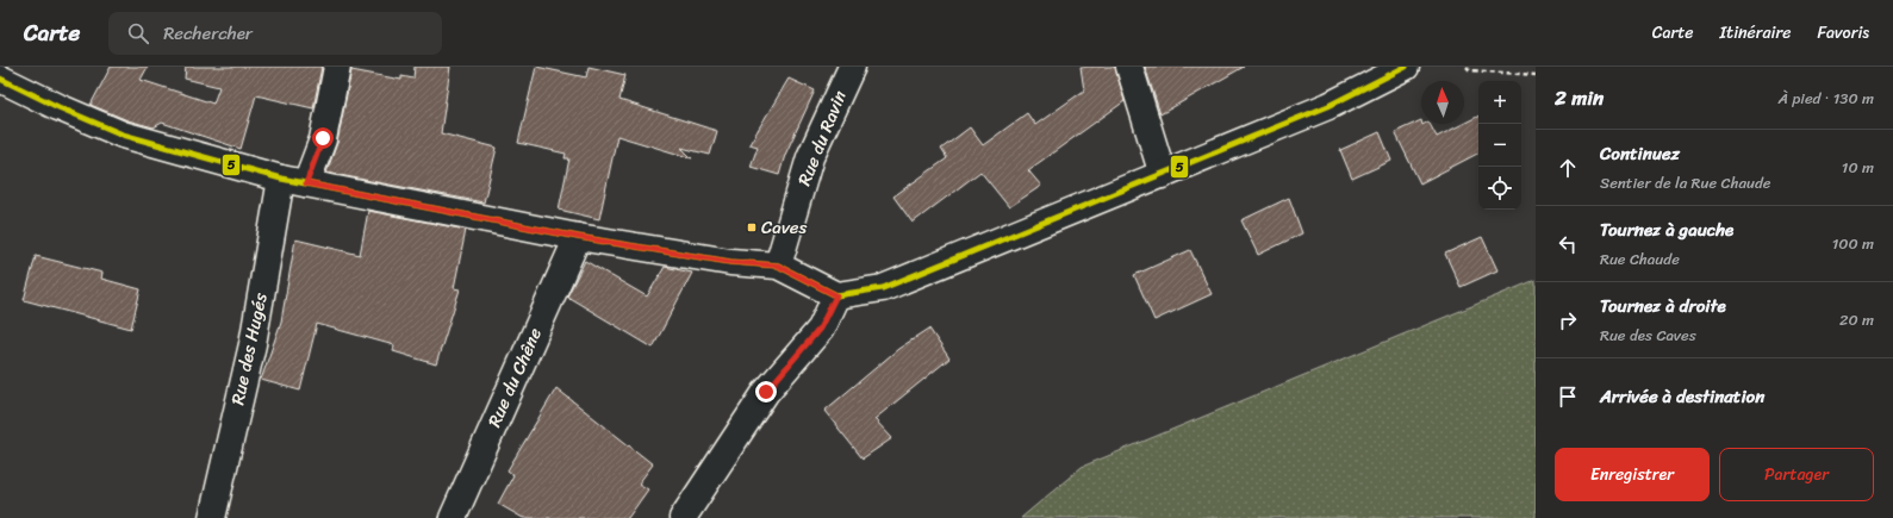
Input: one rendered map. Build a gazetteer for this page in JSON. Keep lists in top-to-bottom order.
{
  "streets": {
    "street": ["Rue du Ravin", "Rue des Hugés", "Rue du Chêne"]
  },
  "places": {
    "transit": ["Caves"]
  },
  "lines": ["transit line 5"],
  "north": "top",
  "page": {
    "header": "Carte",
    "search": "Rechercher",
    "nav": ["Carte", "Itinéraire", "Favoris"],
    "heading": ["2 min", "À pied · 130 m"],
    "map_buttons": ["+", "−"],
    "list": [
      ["Continuez", "Sentier de la Rue Chaude", "10 m"],
      ["Tournez à gauche", "Rue Chaude", "100 m"],
      ["Tournez à droite", "Rue des Caves", "20 m"],
      "Arrivée à destination"
    ],
    "buttons": ["Enregistrer", "Partager"]
  }
}
